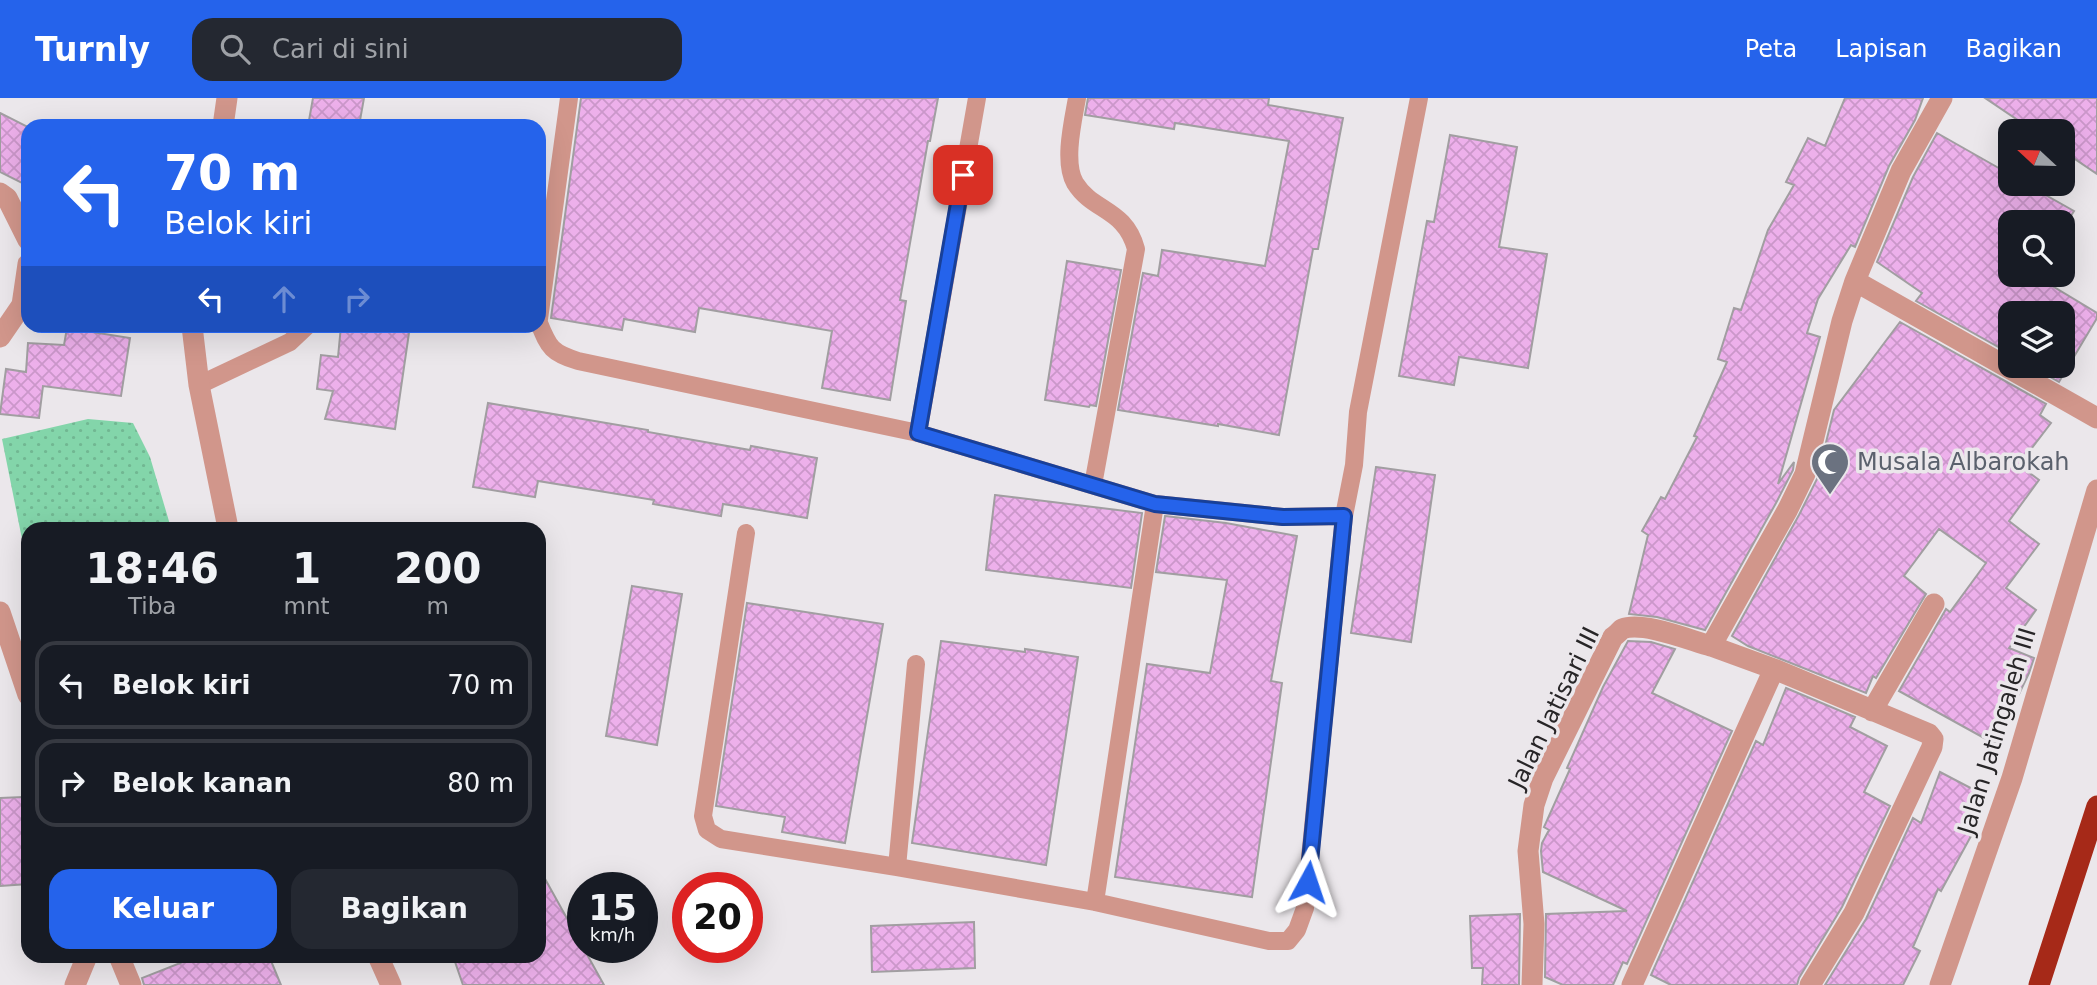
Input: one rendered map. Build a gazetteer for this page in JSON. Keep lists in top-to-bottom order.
{
  "streets": {
    "street": ["Jalan Jatisari III", "Jalan Jatingaleh III"]
  },
  "places": {
    "mosque": ["Musala Albarokah"]
  },
  "north": "left",
  "page": {
    "header": "Turnly",
    "search": "Cari di sini",
    "nav": ["Peta", "Lapisan", "Bagikan"],
    "turn": ["70 m", "Belok kiri"],
    "eta": [
      "18:46",
      "Tiba",
      "1",
      "mnt",
      "200",
      "m"
    ],
    "list": [
      {
        "name": "Belok kiri",
        "value": "70 m"
      },
      {
        "name": "Belok kanan",
        "value": "80 m"
      }
    ],
    "buttons": ["Keluar", "Bagikan"],
    "speed": "15 km/h",
    "limit": "20"
  }
}
